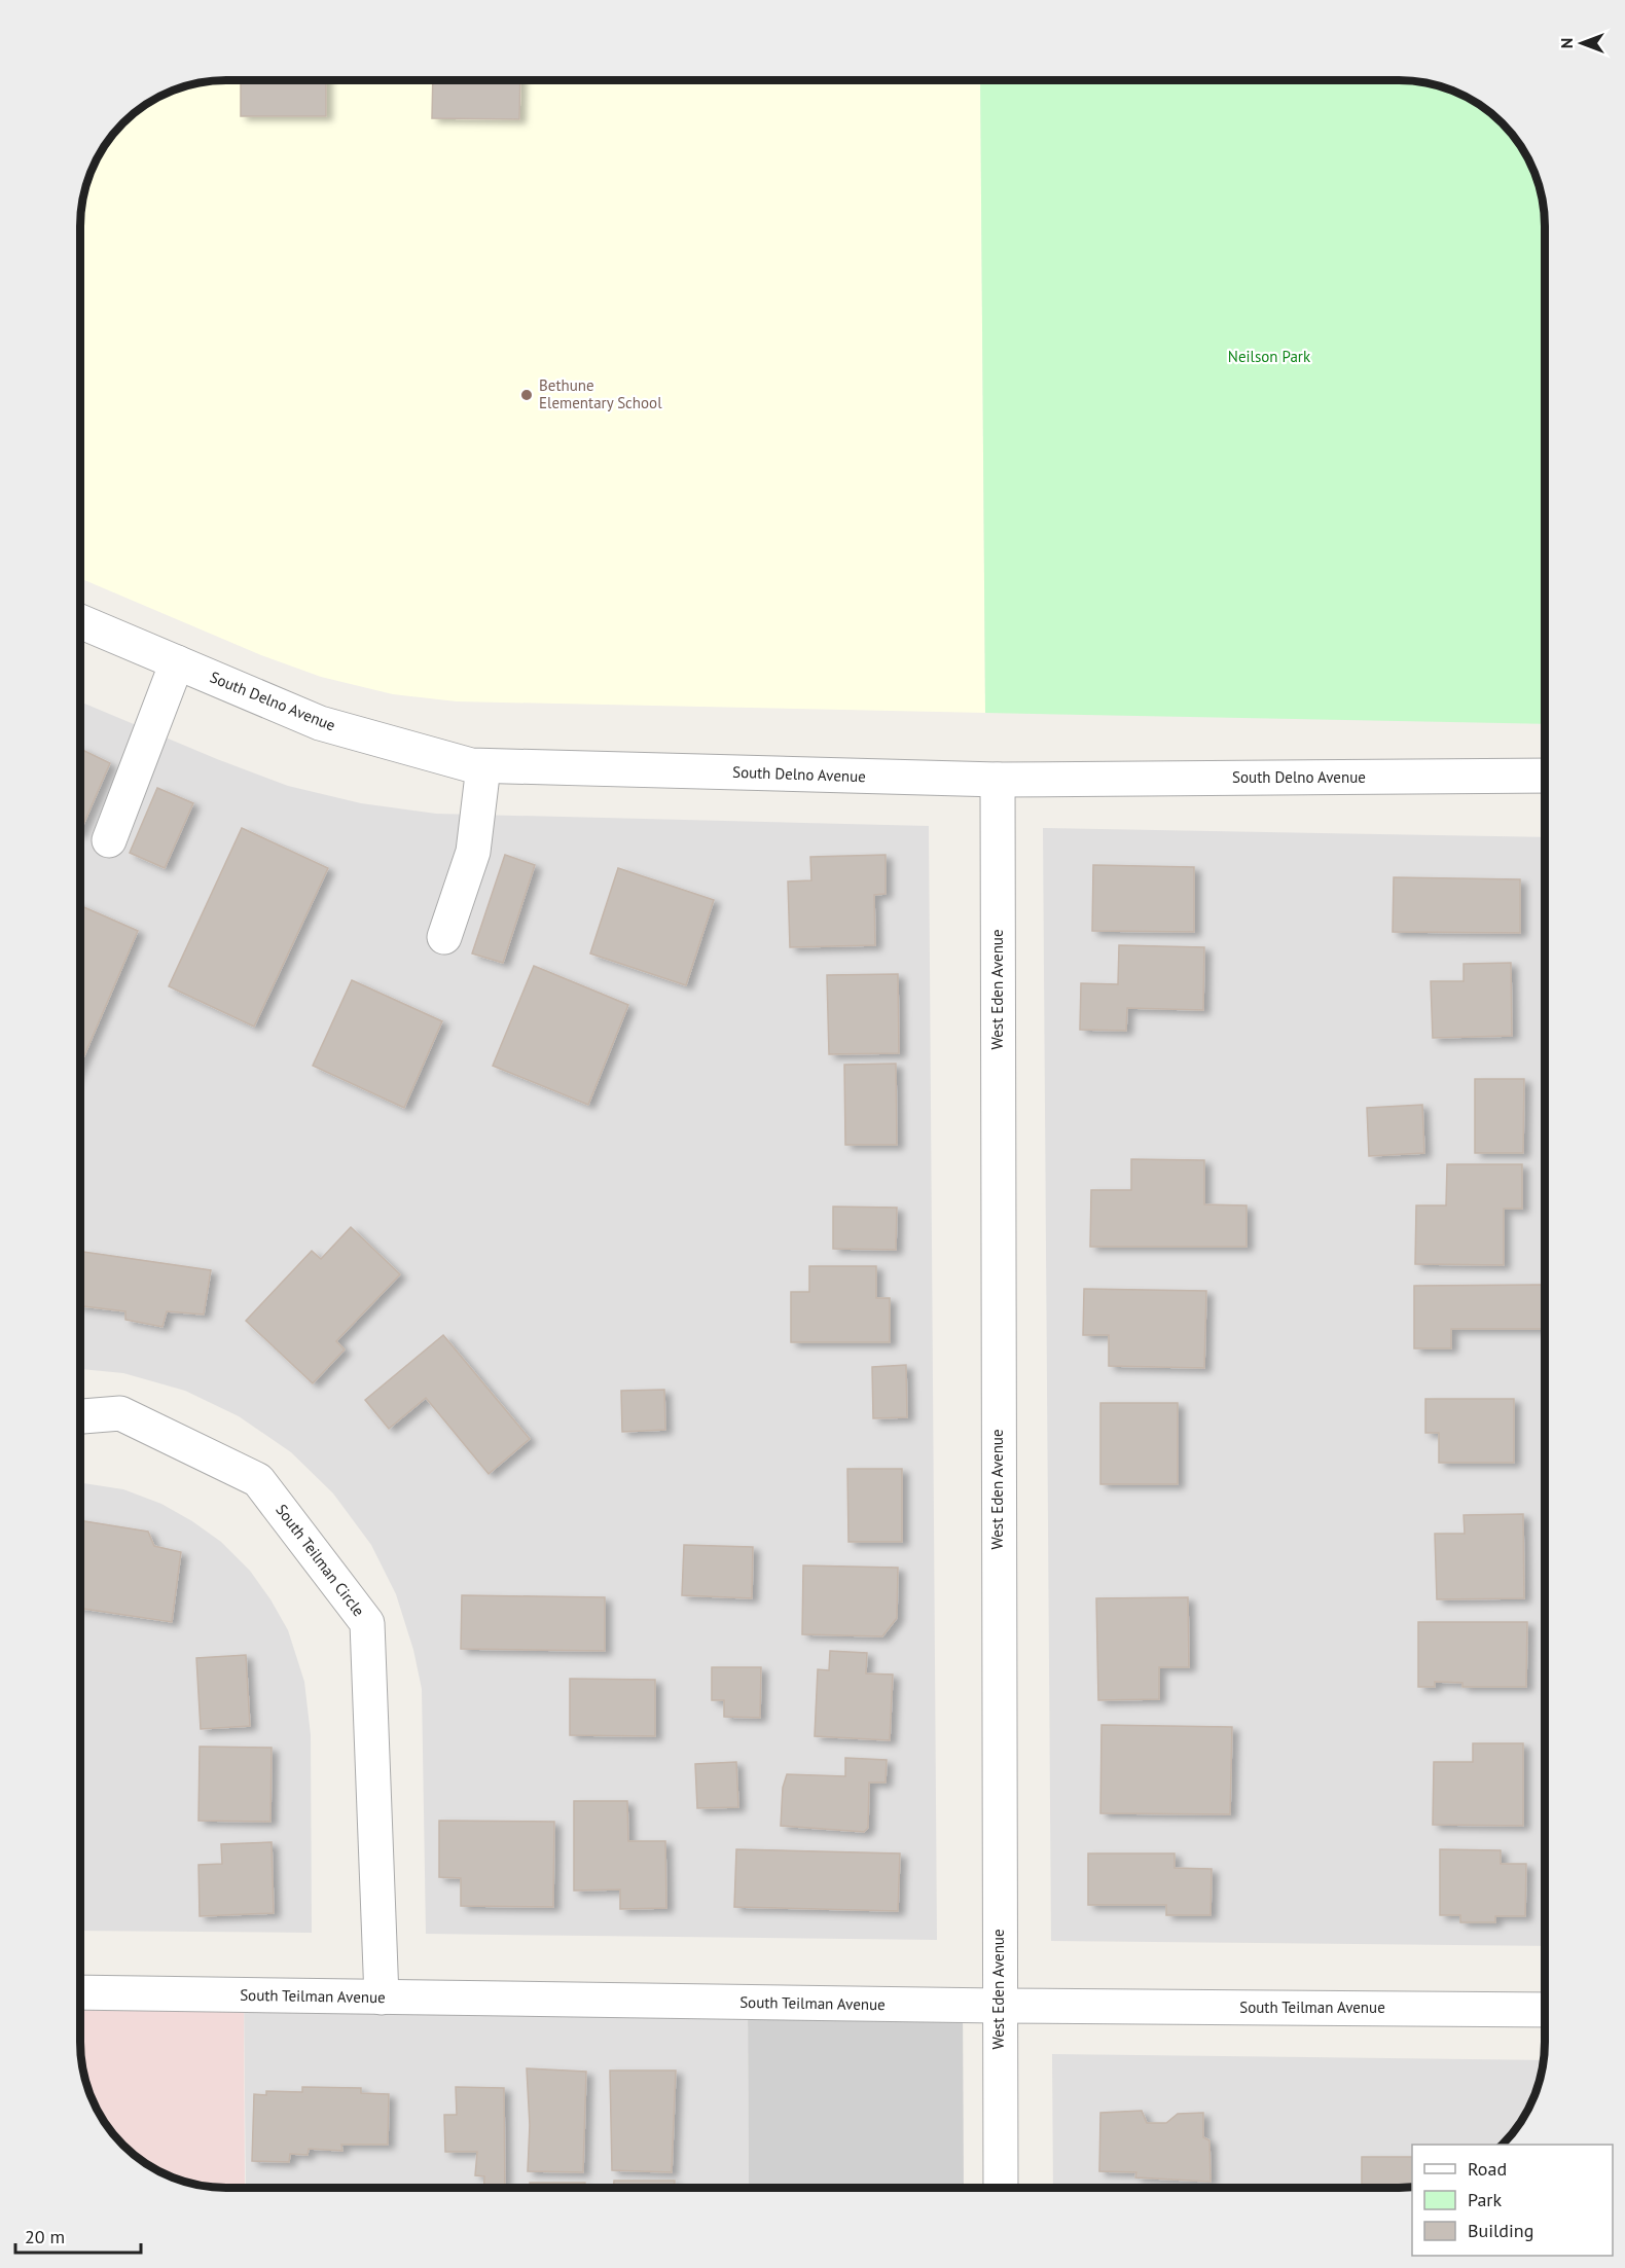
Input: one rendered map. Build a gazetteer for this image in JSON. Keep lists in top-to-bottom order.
{
  "streets": {
    "street": [
      "South Delno Avenue",
      "West Eden Avenue",
      "South Teilman Circle",
      "South Teilman Avenue"
    ]
  },
  "crossings": [
    ["South Delno Avenue", "West Eden Avenue"],
    ["West Eden Avenue", "South Teilman Avenue"],
    ["South Teilman Circle", "South Teilman Avenue"]
  ],
  "parks": ["Neilson Park"],
  "places": ["Bethune Elementary School"],
  "legend": ["Road", "Park", "Building"],
  "scale_bar": "20 m",
  "north": "left"
}
